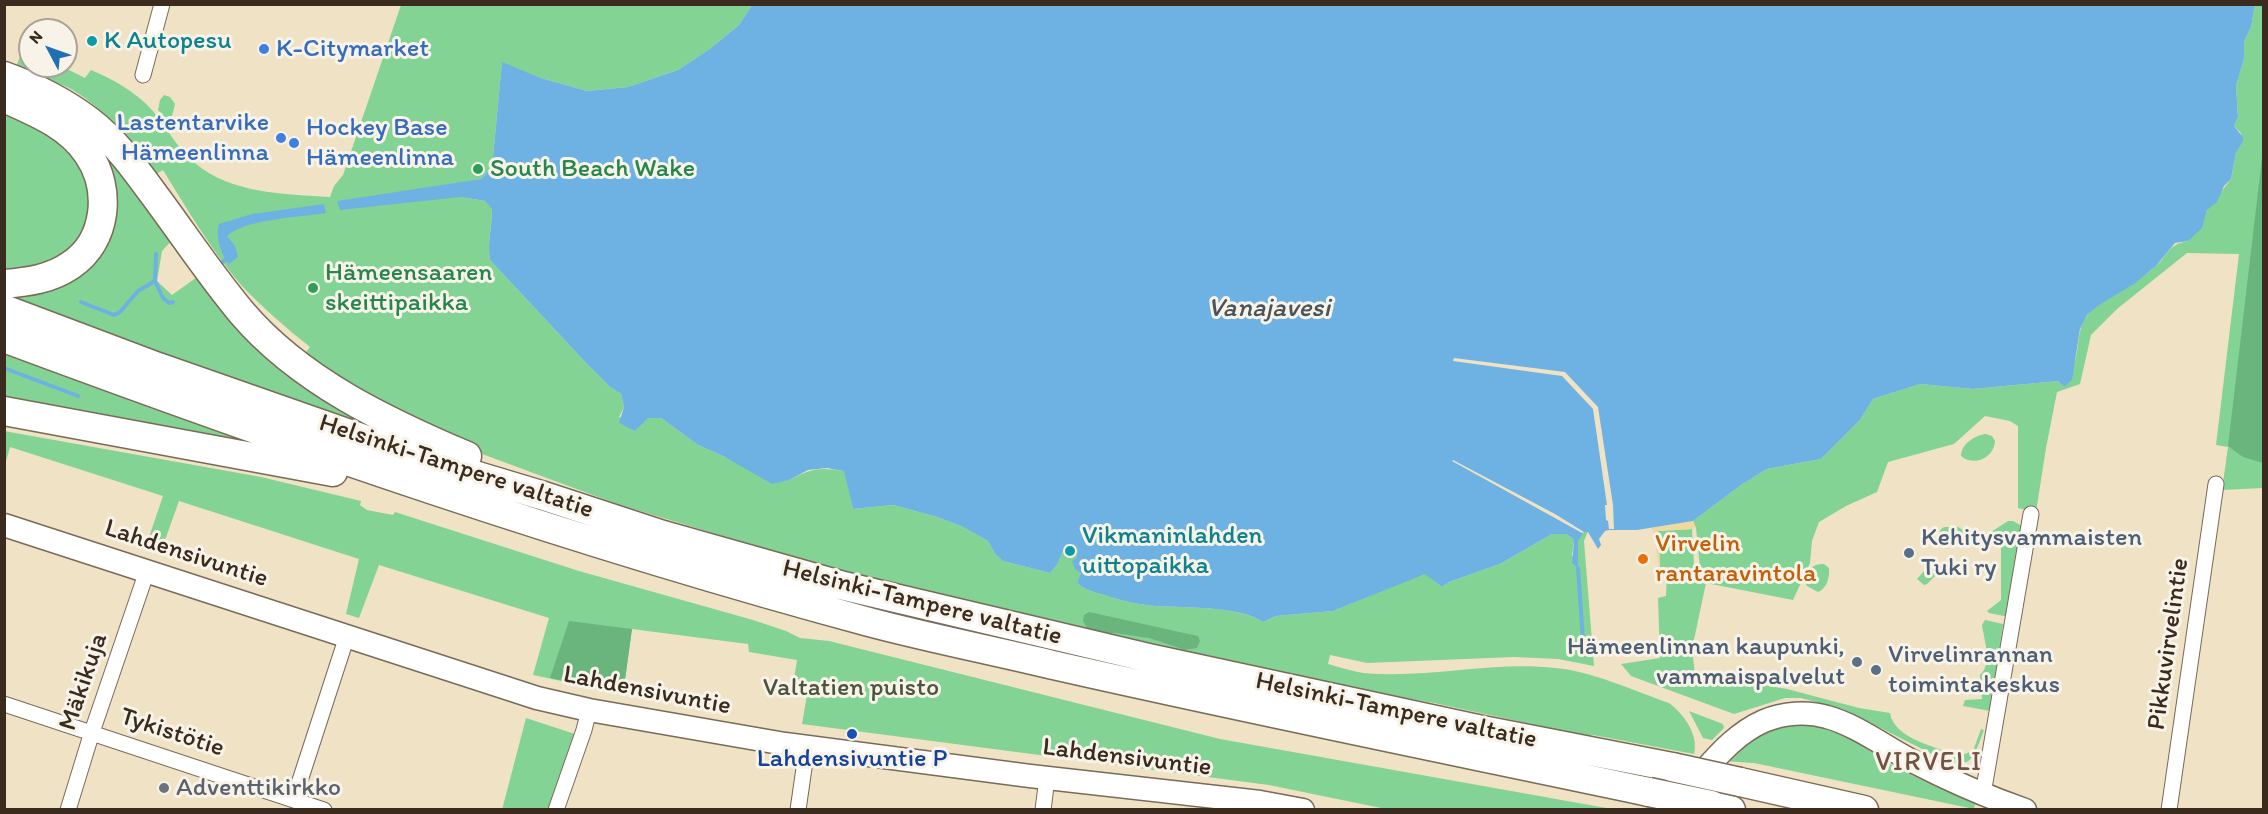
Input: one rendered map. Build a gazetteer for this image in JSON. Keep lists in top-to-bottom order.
{
  "streets": {
    "highway": ["Helsinki-Tampere valtatie"],
    "main road": ["Lahdensivuntie"],
    "street": ["Pikkuvirvelintie", "Mäkikuja", "Tykistötie"]
  },
  "crossings": [
    ["Lahdensivuntie", "Mäkikuja"],
    ["Mäkikuja", "Tykistötie"]
  ],
  "districts": ["VIRVELI"],
  "water": ["Vanajavesi"],
  "parks": ["Valtatien puisto"],
  "places": [
    "K Autopesu",
    "K-Citymarket",
    "Lastentarvike Hämeenlinna",
    "Hockey Base Hämeenlinna",
    "South Beach Wake",
    "Hämeensaaren skeittipaikka",
    "Vikmaninlahden uittopaikka",
    "Kehitysvammaisten Tuki ry",
    "Virvelin rantaravintola",
    "Hämeenlinnan kaupunki, vammaispalvelut",
    "Virvelinrannan toimintakeskus",
    "Lahdensivuntie P",
    "Adventtikirkko"
  ],
  "north": "top left"
}
